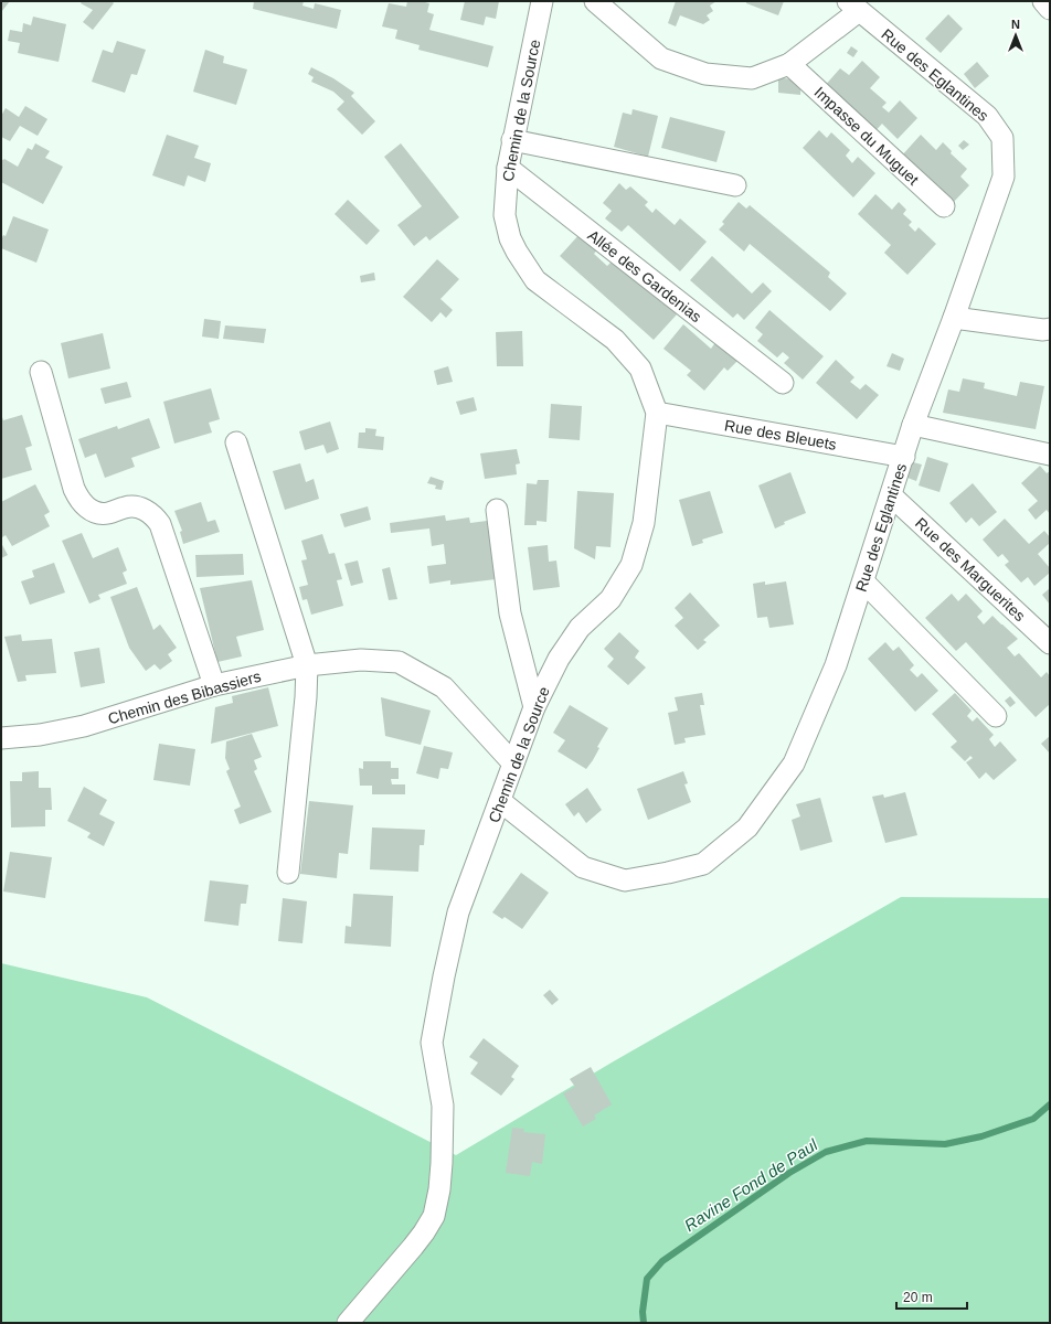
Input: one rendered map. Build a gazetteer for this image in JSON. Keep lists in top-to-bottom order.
{
  "streets": {
    "street": [
      "Rue des Eglantines",
      "Chemin de la Source",
      "Impasse du Muguet",
      "Allée des Gardenias",
      "Rue des Bleuets",
      "Rue des Marguerites",
      "Chemin des Bibassiers"
    ]
  },
  "crossings": [
    ["Rue des Eglantines", "Chemin de la Source"],
    ["Rue des Eglantines", "Rue des Bleuets"],
    ["Rue des Eglantines", "Rue des Marguerites"],
    ["Chemin de la Source", "Allée des Gardenias"],
    ["Chemin de la Source", "Rue des Bleuets"],
    ["Chemin de la Source", "Chemin des Bibassiers"]
  ],
  "water": ["Ravine Fond de Paul"],
  "scale_bar": "20 m",
  "north": "top"
}
